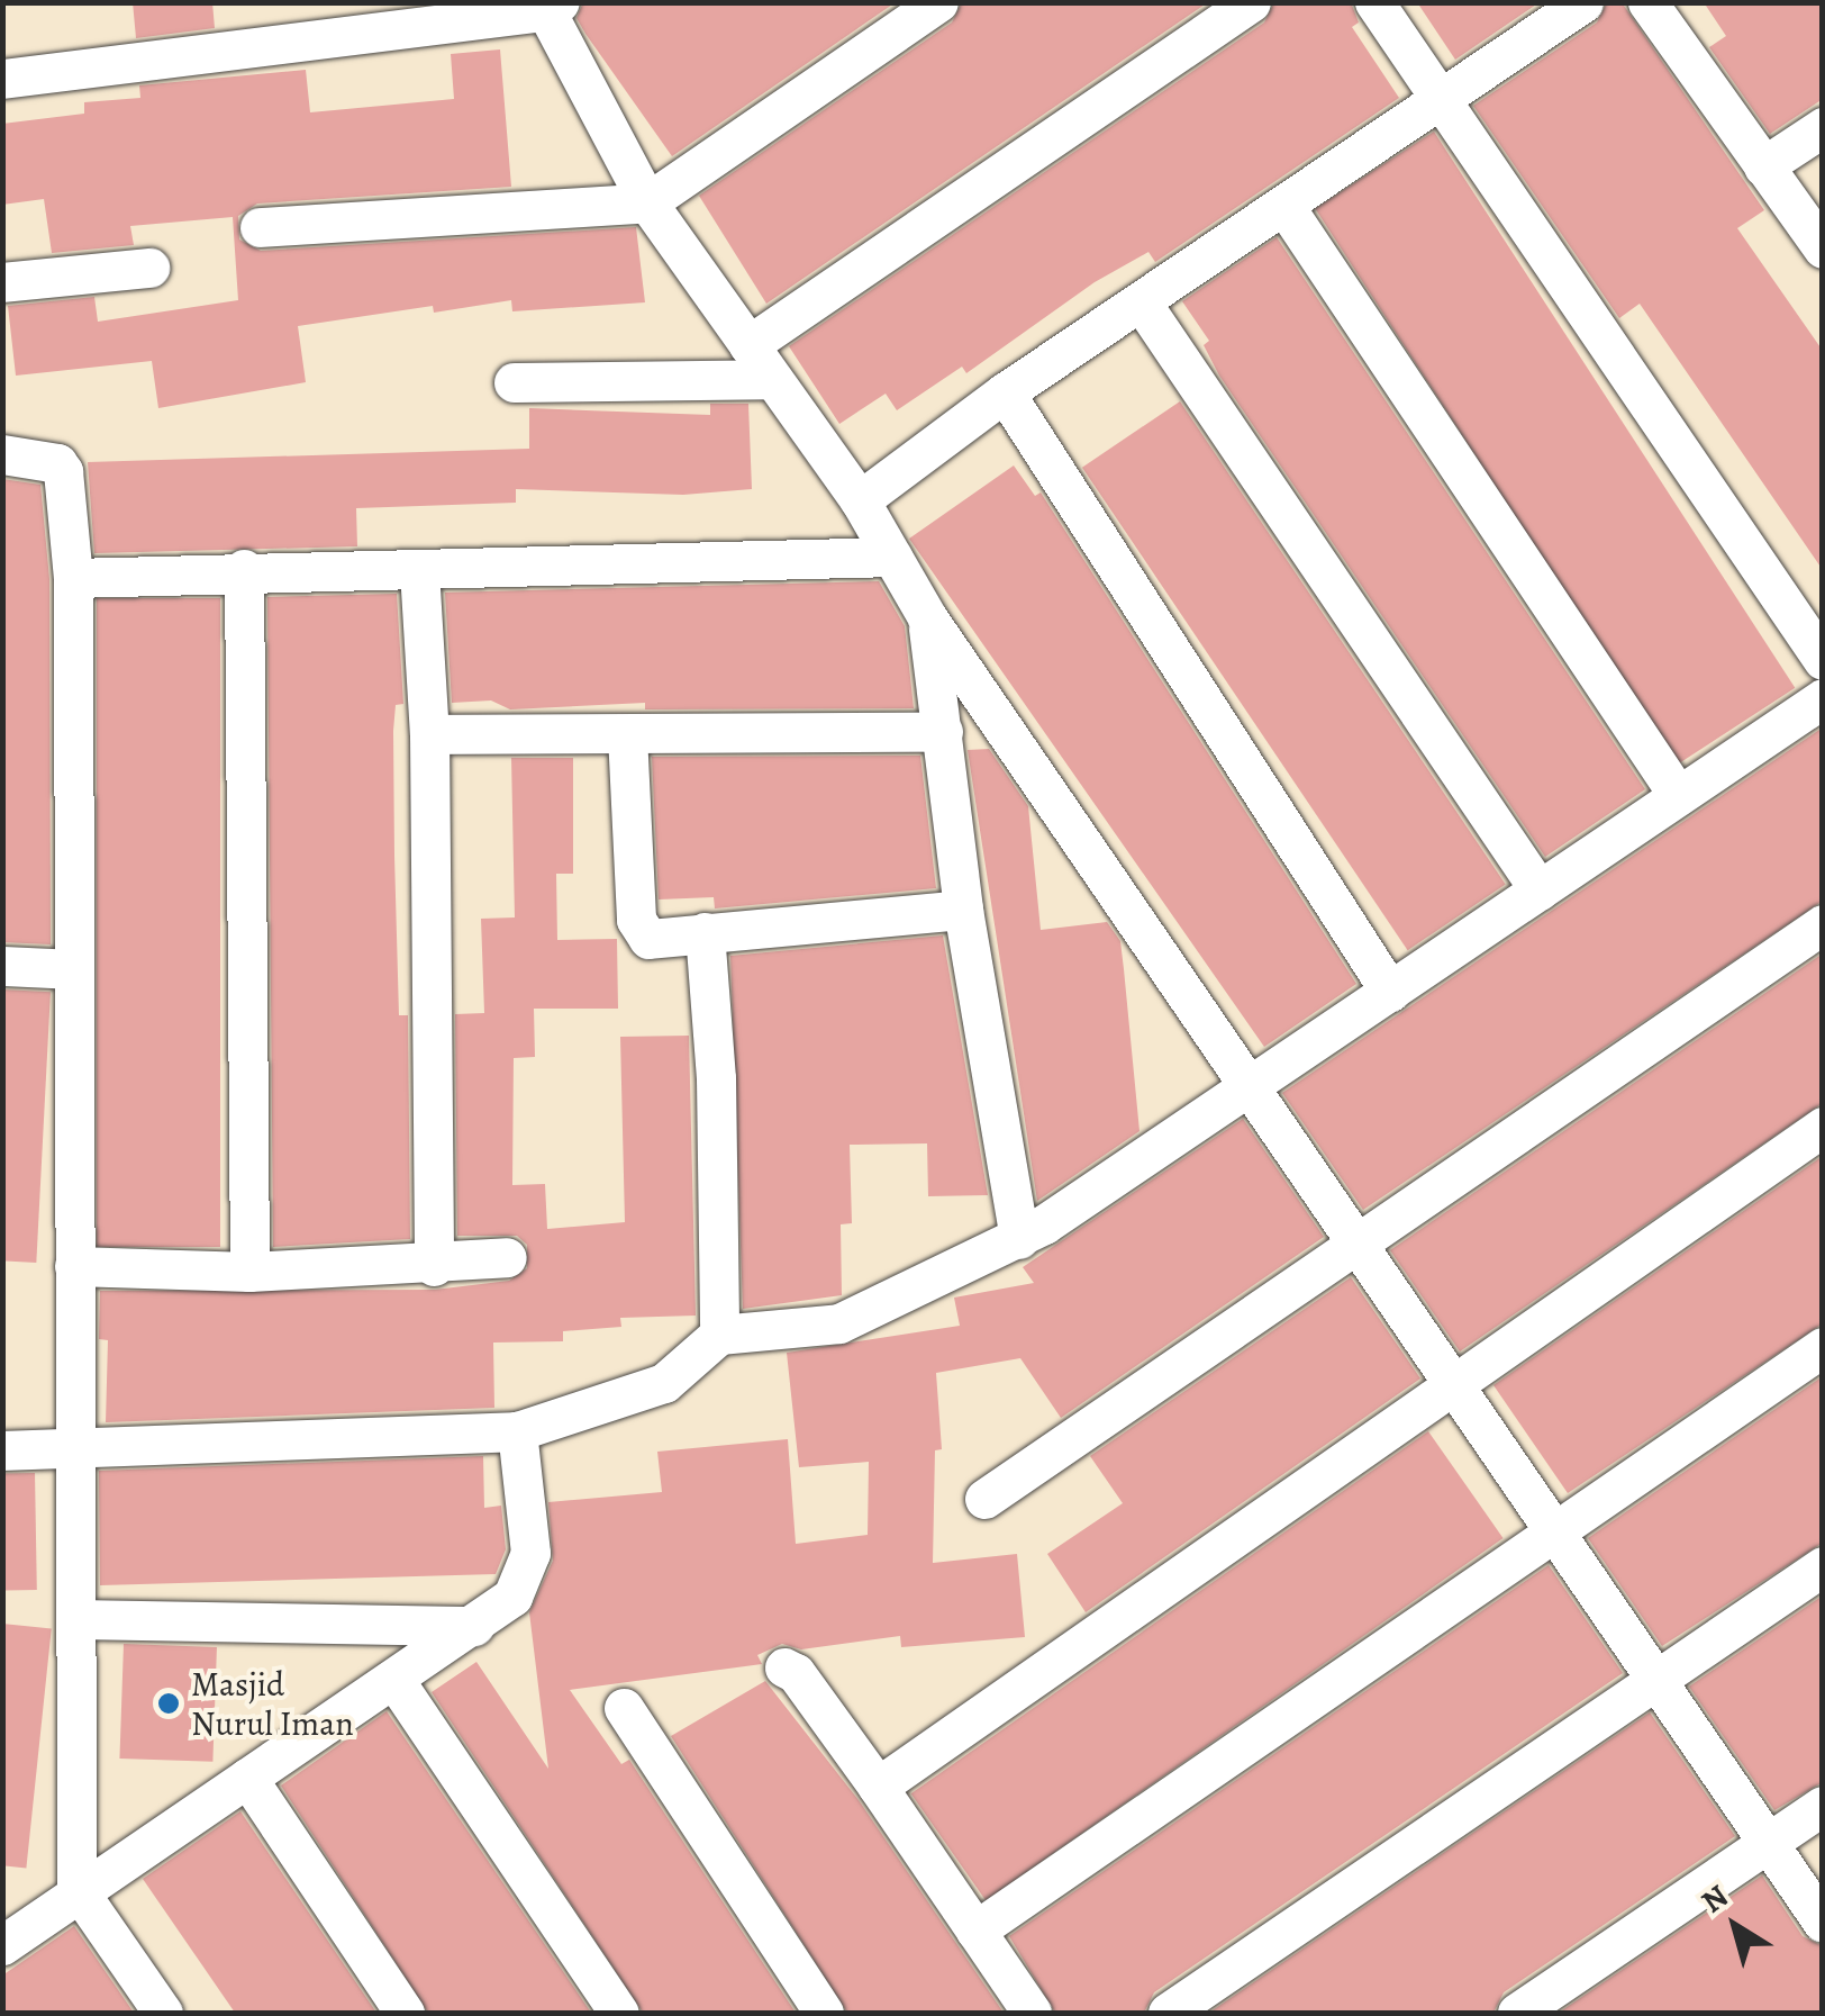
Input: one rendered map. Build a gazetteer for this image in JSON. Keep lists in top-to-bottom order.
{
  "places": ["Masjid Nurul Iman"],
  "north": "top left"
}
